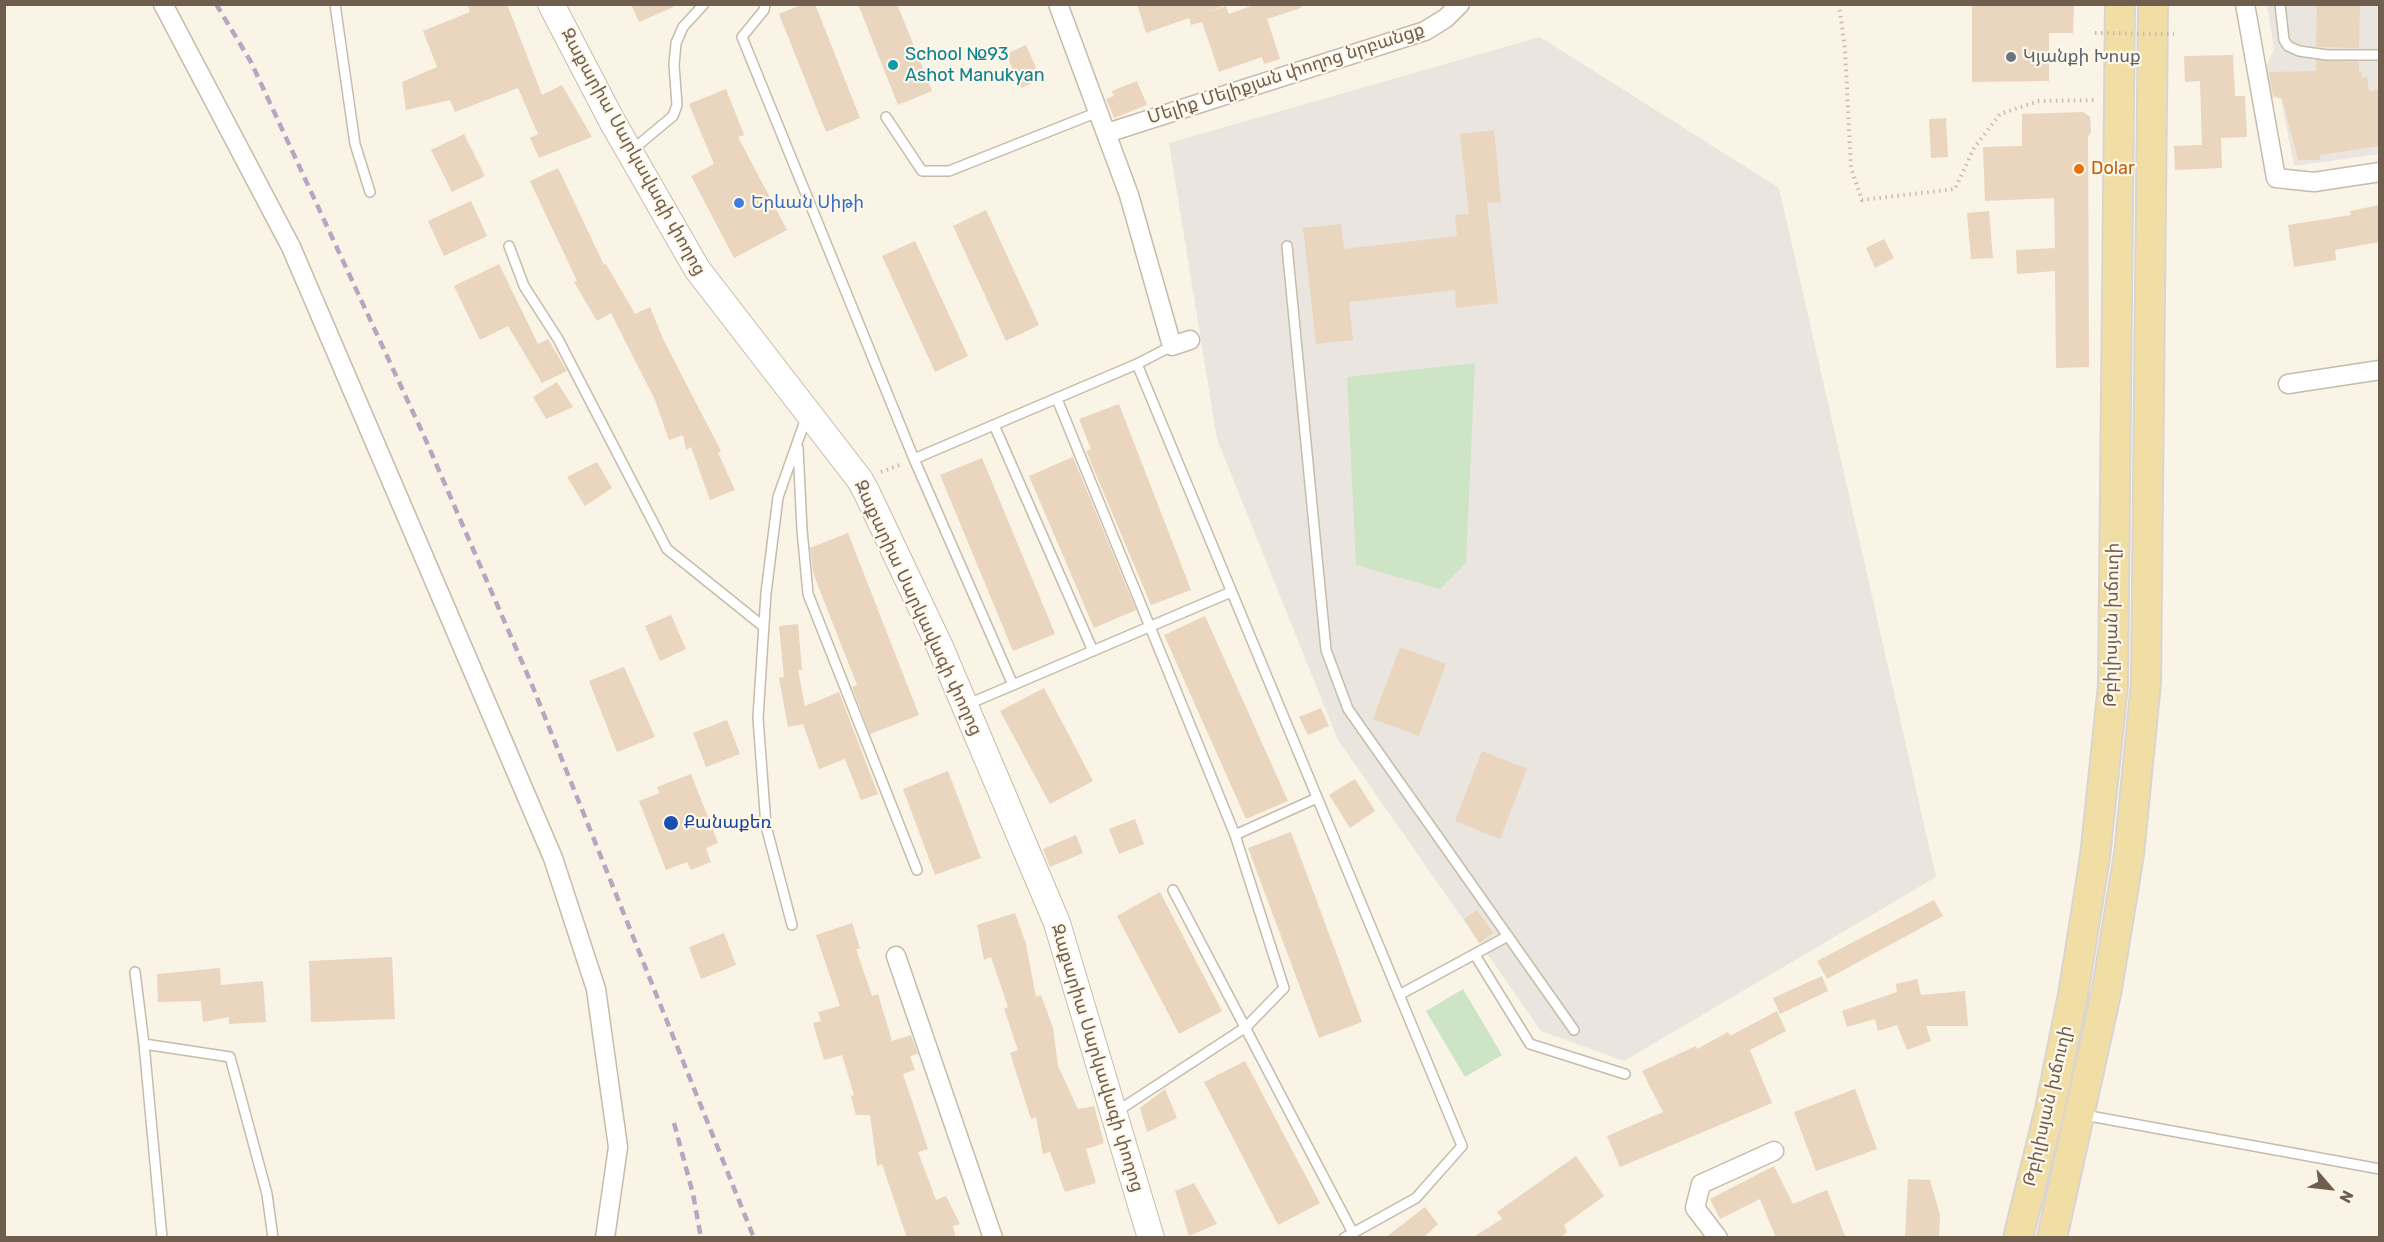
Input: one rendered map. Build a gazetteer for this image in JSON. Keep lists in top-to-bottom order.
{
  "streets": {
    "main road": ["Զաքարիա Սարկավագի փողոց", "Թբիլիսյան խճուղի"],
    "street": ["Մելիք Մելիքյան փողոց նրբանցք"]
  },
  "places": [
    "Կյանքի Խոսք",
    "School №93 Ashot Manukyan",
    "Dolar",
    "Երևան Սիթի",
    "Քանաքեռ"
  ],
  "north": "bottom right"
}
